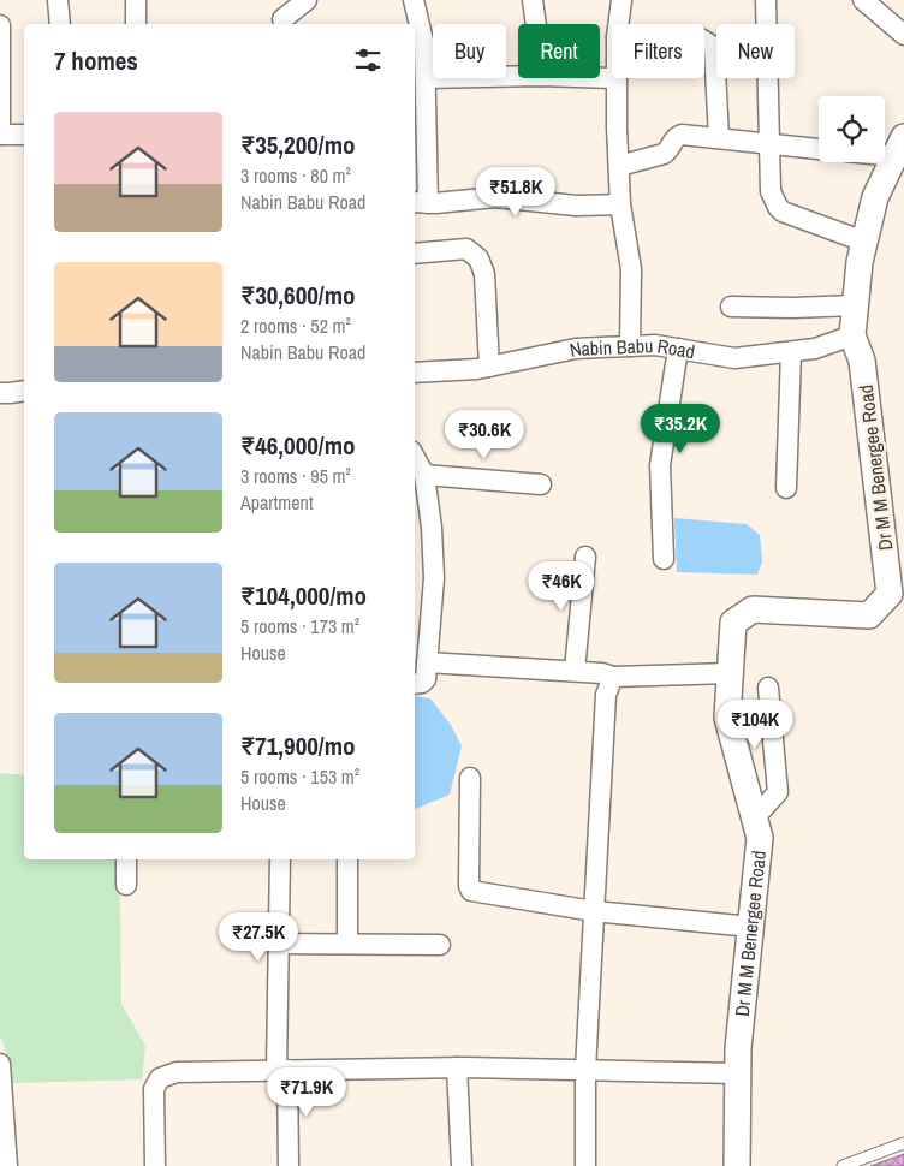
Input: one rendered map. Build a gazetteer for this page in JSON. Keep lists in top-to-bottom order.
{
  "streets": {
    "street": ["Nabin Babu Road", "Dr M M Benergee Road"]
  },
  "crossings": [
    ["Nabin Babu Road", "Dr M M Benergee Road"]
  ],
  "page": {
    "chip": [
      "Buy",
      "Rent",
      "Filters",
      "New"
    ],
    "heading": "7 homes",
    "list": [
      {
        "name": "₹35,200/mo",
        "note": "3 rooms · 80 m² · Nabin Babu Road"
      },
      {
        "name": "₹30,600/mo",
        "note": "2 rooms · 52 m² · Nabin Babu Road"
      },
      {
        "name": "₹46,000/mo",
        "note": "3 rooms · 95 m² · Apartment"
      },
      {
        "name": "₹104,000/mo",
        "note": "5 rooms · 173 m² · House"
      },
      {
        "name": "₹71,900/mo",
        "note": "5 rooms · 153 m² · House"
      }
    ],
    "price": [
      "₹51.8K",
      "₹35.2K",
      "₹30.6K",
      "₹46K",
      "₹104K",
      "₹27.5K",
      "₹71.9K"
    ]
  }
}
